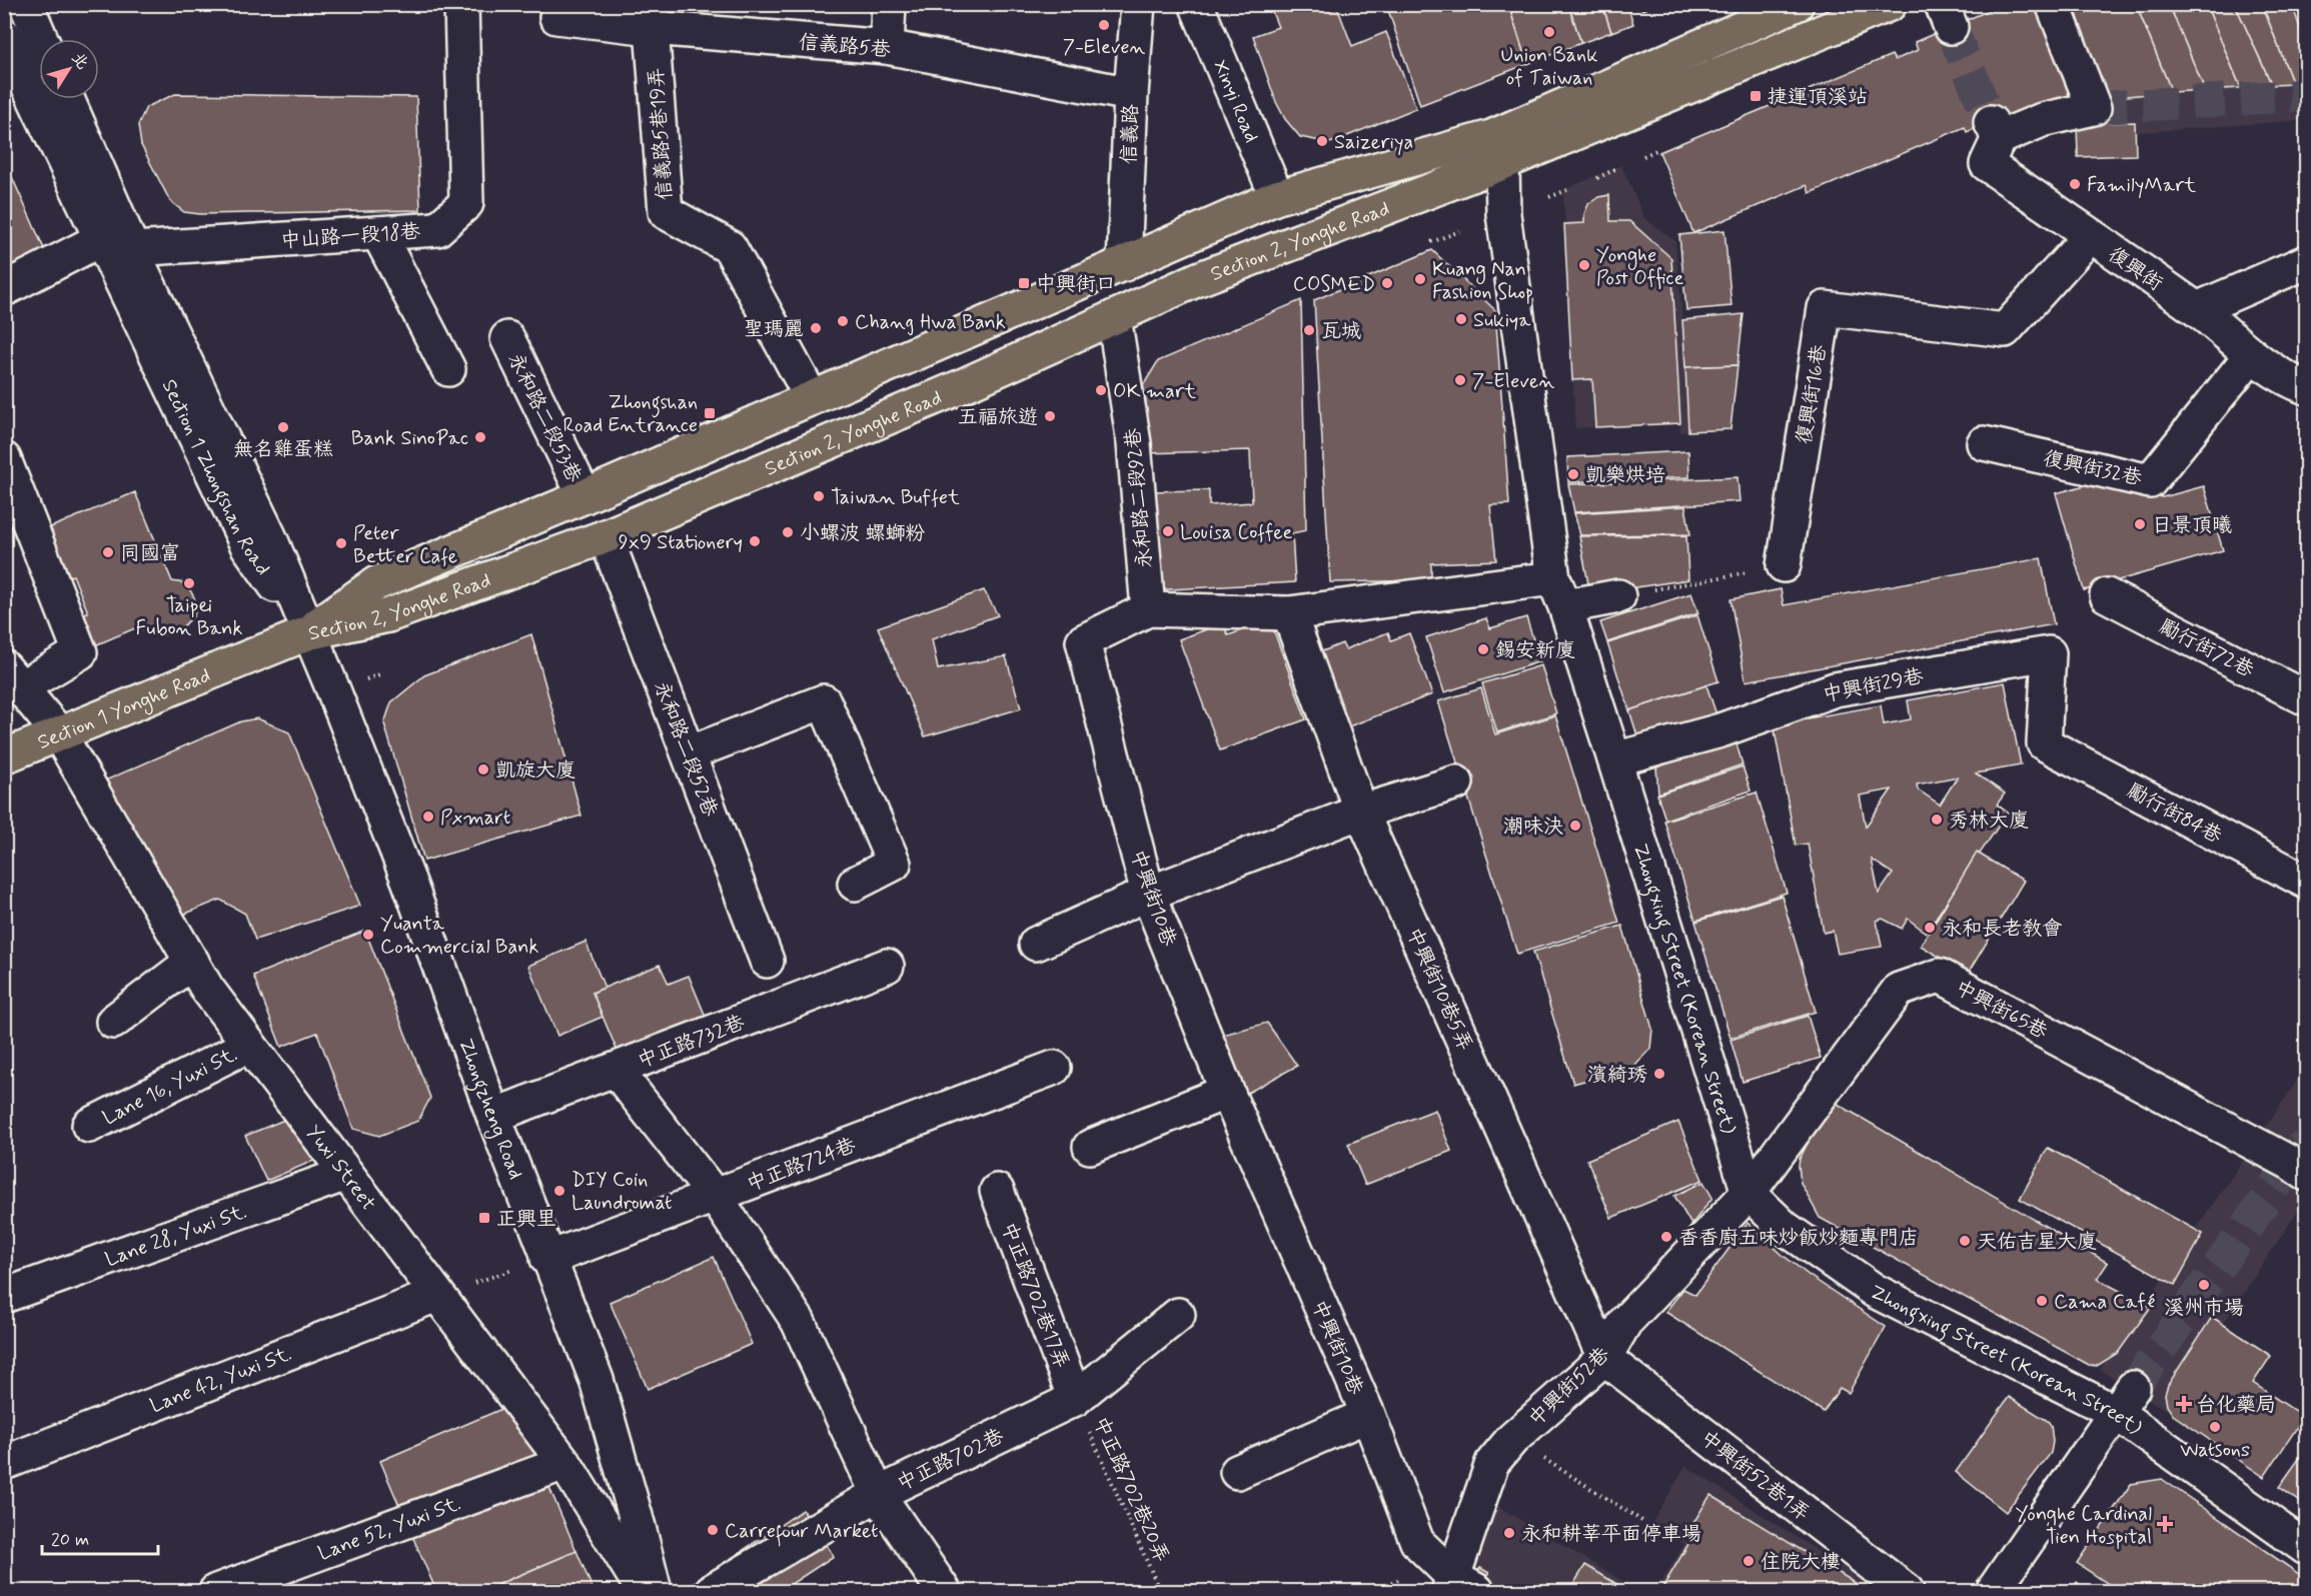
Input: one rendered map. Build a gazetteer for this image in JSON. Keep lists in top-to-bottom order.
{
  "streets": {
    "main road": ["Section 2, Yonghe Road", "Section 1 Yonghe Road"],
    "street": [
      "信義路5巷",
      "Xinyi Road",
      "信義路5巷19弄",
      "信義路",
      "中山路一段18巷",
      "復興街",
      "復興街16巷",
      "永和路二段53巷",
      "復興街32巷",
      "Section 1 Zhongshan Road",
      "永和路二段92巷",
      "勵行街72巷",
      "中興街29巷",
      "永和路二段52巷",
      "勵行街84巷",
      "中興街10巷",
      "中興街10巷5弄",
      "Zhongxing Street (Korean Street)",
      "中興街65巷",
      "中正路732巷",
      "Lane 16, Yuxi St.",
      "Zhongzheng Road",
      "中正路724巷",
      "Yuxi Street",
      "Lane 28, Yuxi St.",
      "中正路702巷17弄",
      "Lane 42, Yuxi St.",
      "中興街52巷",
      "中正路702巷",
      "中興街52巷1弄",
      "Lane 52, Yuxi St."
    ],
    "path": ["中正路702巷20弄"]
  },
  "crossings": [
    ["信義路5巷", "信義路5巷19弄"],
    ["信義路5巷", "信義路"],
    ["Xinyi Road", "Section 2, Yonghe Road"],
    ["信義路5巷19弄", "Section 2, Yonghe Road"],
    ["信義路", "Section 2, Yonghe Road"],
    ["中山路一段18巷", "Section 1 Zhongshan Road"],
    ["Section 2, Yonghe Road", "永和路二段53巷"],
    ["Section 2, Yonghe Road", "Section 1 Zhongshan Road"],
    ["Section 2, Yonghe Road", "永和路二段92巷"],
    ["Section 2, Yonghe Road", "Section 1 Yonghe Road"],
    ["Section 2, Yonghe Road", "永和路二段52巷"],
    ["Section 2, Yonghe Road", "Zhongxing Street (Korean Street)"],
    ["Section 2, Yonghe Road", "Zhongzheng Road"],
    ["復興街", "復興街16巷"],
    ["復興街", "復興街32巷"],
    ["Section 1 Zhongshan Road", "Section 1 Yonghe Road"],
    ["Section 1 Zhongshan Road", "Zhongzheng Road"],
    ["永和路二段92巷", "中興街10巷"],
    ["中興街29巷", "勵行街84巷"],
    ["中興街29巷", "Zhongxing Street (Korean Street)"],
    ["Section 1 Yonghe Road", "Zhongzheng Road"],
    ["Section 1 Yonghe Road", "Yuxi Street"],
    ["中興街10巷", "中興街10巷5弄"],
    ["中興街10巷", "Zhongxing Street (Korean Street)"],
    ["中興街10巷", "中興街52巷"],
    ["中興街10巷5弄", "中興街52巷"],
    ["中興街10巷5弄", "中興街52巷1弄"],
    ["Zhongxing Street (Korean Street)", "中興街65巷"],
    ["Zhongxing Street (Korean Street)", "中興街52巷"],
    ["中興街65巷", "中興街52巷"],
    ["中正路732巷", "Zhongzheng Road"],
    ["Lane 16, Yuxi St.", "Yuxi Street"],
    ["Zhongzheng Road", "中正路724巷"],
    ["Yuxi Street", "Lane 28, Yuxi St."],
    ["Yuxi Street", "Lane 42, Yuxi St."],
    ["Yuxi Street", "Lane 52, Yuxi St."],
    ["中正路702巷17弄", "中正路702巷"],
    ["中正路702巷17弄", "中正路702巷20弄"],
    ["中興街52巷", "中興街52巷1弄"],
    ["中正路702巷", "中正路702巷20弄"]
  ],
  "places": {
    "other": [
      "7-Εleven",
      "Union Bank of Taiwan",
      "Saizeriya",
      "FamilyMart",
      "Yonghe Post Office",
      "Kuang Nan Fashion Shop",
      "COSMED",
      "Sukiya",
      "Chang Hwa Bank",
      "聖瑪麗",
      "瓦城",
      "7-Eleven",
      "OK mart",
      "五福旅遊",
      "無名雞蛋糕",
      "Bank SinoPac",
      "凱樂烘培",
      "Taiwan Buffet",
      "日景頂曦",
      "Louisa Coffee",
      "小螺波 螺螄粉",
      "9x9 Stationery",
      "Peter Better Cafe",
      "同國富",
      "Taipei Fubon Bank",
      "錫安新廈",
      "凱旋大廈",
      "Pxmart",
      "秀林大廈",
      "潮味決",
      "永和長老教會",
      "Yuanta Commercial Bank",
      "濱綺琇",
      "DIY Coin Laundromat",
      "香香廚五味炒飯炒麵專門店",
      "天佑吉星大廈",
      "溪州市場",
      "Cama Café",
      "Watsons",
      "Carrefour Market",
      "永和耕莘平面停車場",
      "住院大樓"
    ],
    "transit": [
      "捷運頂溪站",
      "中興街口",
      "Zhongshan Road Entrance",
      "正興里"
    ],
    "health": ["台化藥局", "Yonghe Cardinal Tien Hospital"]
  },
  "scale_bar": "20 m",
  "north": "top right"
}
